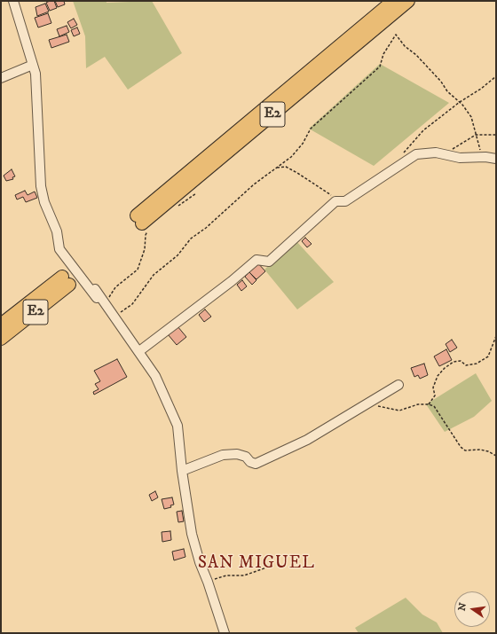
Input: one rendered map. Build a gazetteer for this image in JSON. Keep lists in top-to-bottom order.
{
  "streets": {
    "highway": ["E2"]
  },
  "districts": ["SAN MIGUEL"],
  "north": "left"
}
